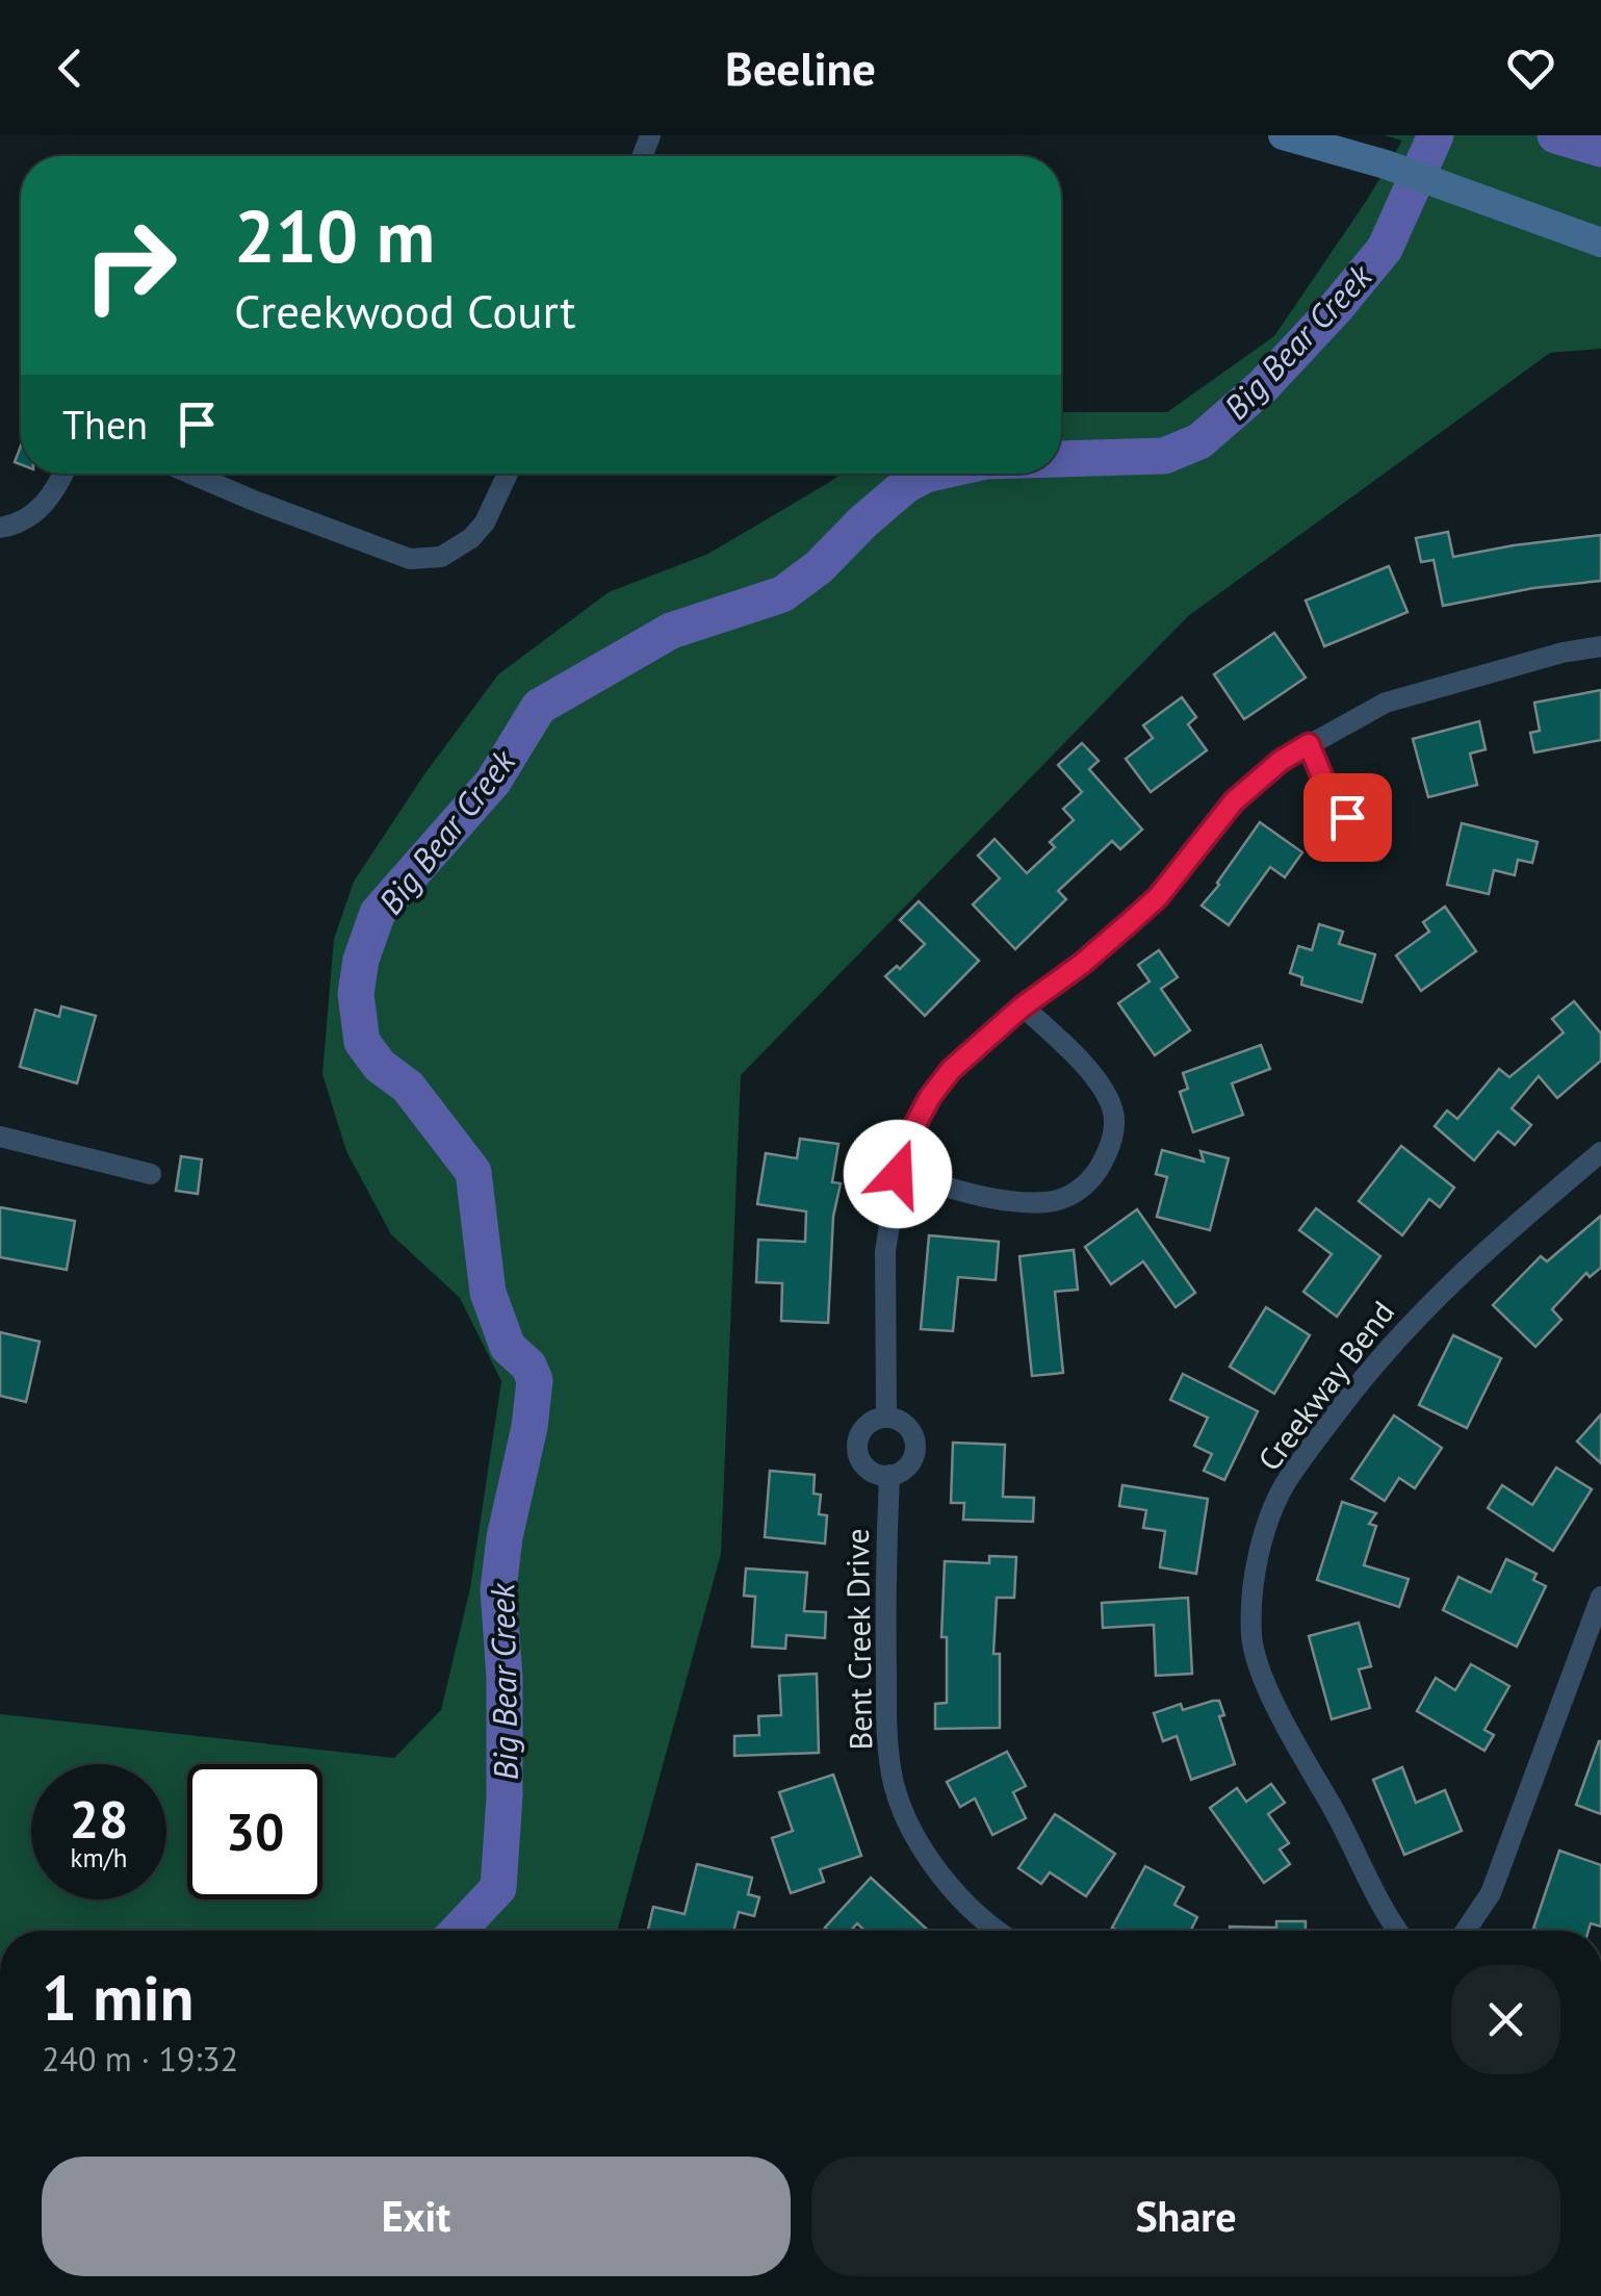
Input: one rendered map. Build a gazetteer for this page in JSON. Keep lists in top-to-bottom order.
{
  "streets": {
    "street": ["Creekway Bend", "Bent Creek Drive"]
  },
  "water": ["Big Bear Creek"],
  "page": {
    "header": "Beeline",
    "turn": ["210 m", "Creekwood Court"],
    "then": "Then",
    "speed": "28 km/h",
    "limit": "30",
    "heading": ["1 min", "240 m · 19:32"],
    "buttons": ["Exit", "Share"]
  }
}
